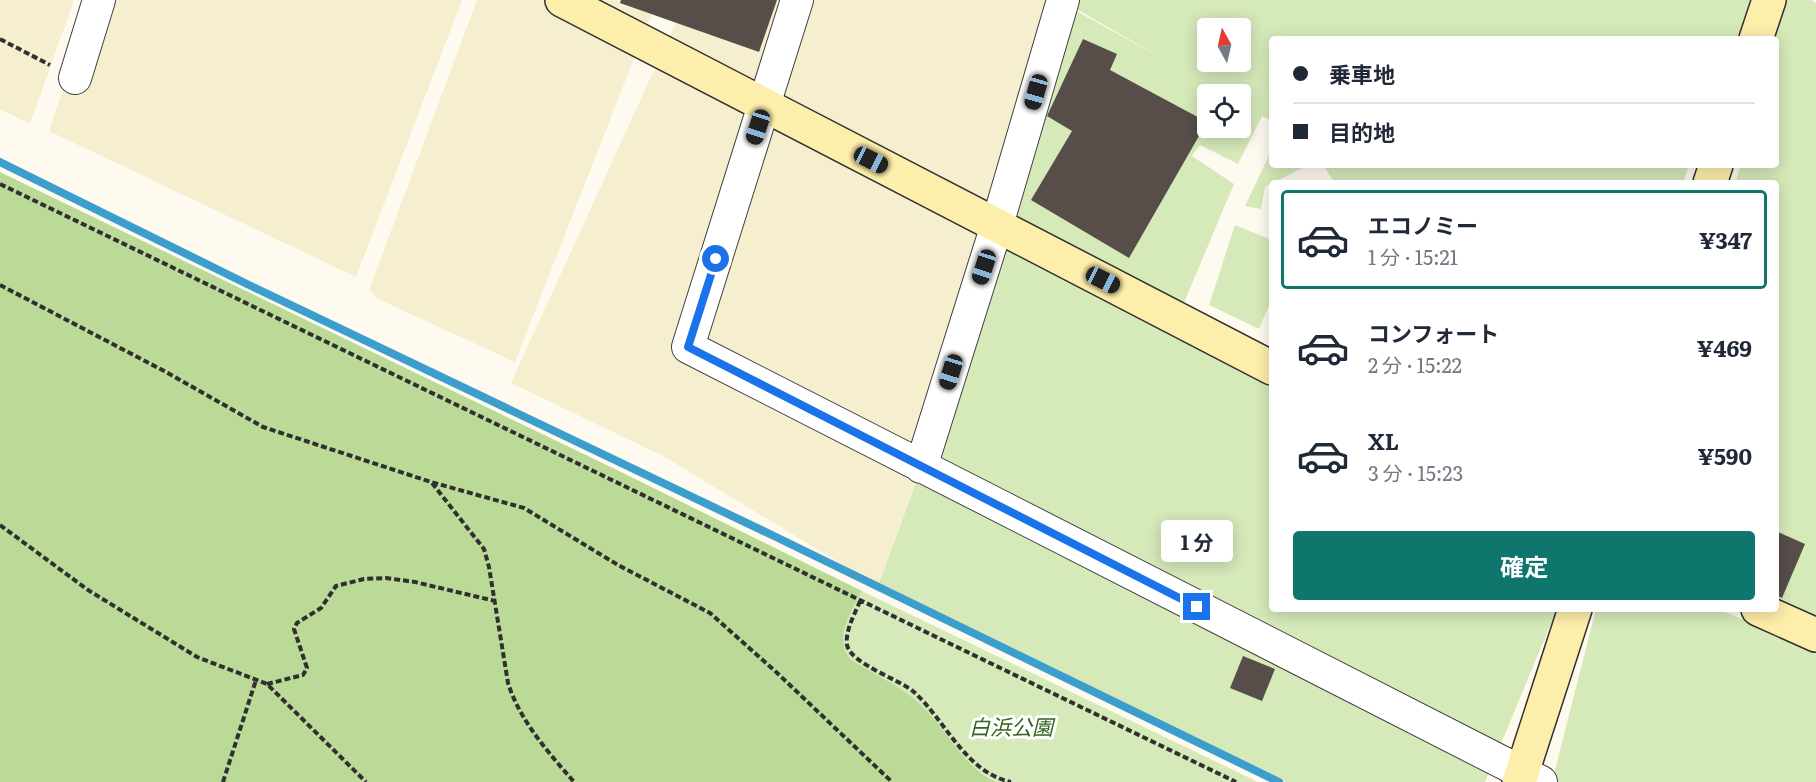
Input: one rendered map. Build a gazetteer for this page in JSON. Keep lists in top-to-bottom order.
{
  "parks": ["白浜公園"],
  "north": "top",
  "page": {
    "banner": ["乗車地", "目的地"],
    "list": [
      {
        "name": "エコノミー",
        "note": "1 分 · 15:21",
        "value": "¥347"
      },
      {
        "name": "コンフォート",
        "note": "2 分 · 15:22",
        "value": "¥469"
      },
      {
        "name": "XL",
        "note": "3 分 · 15:23",
        "value": "¥590"
      }
    ],
    "buttons": "確定",
    "bubble": "1 分"
  }
}
